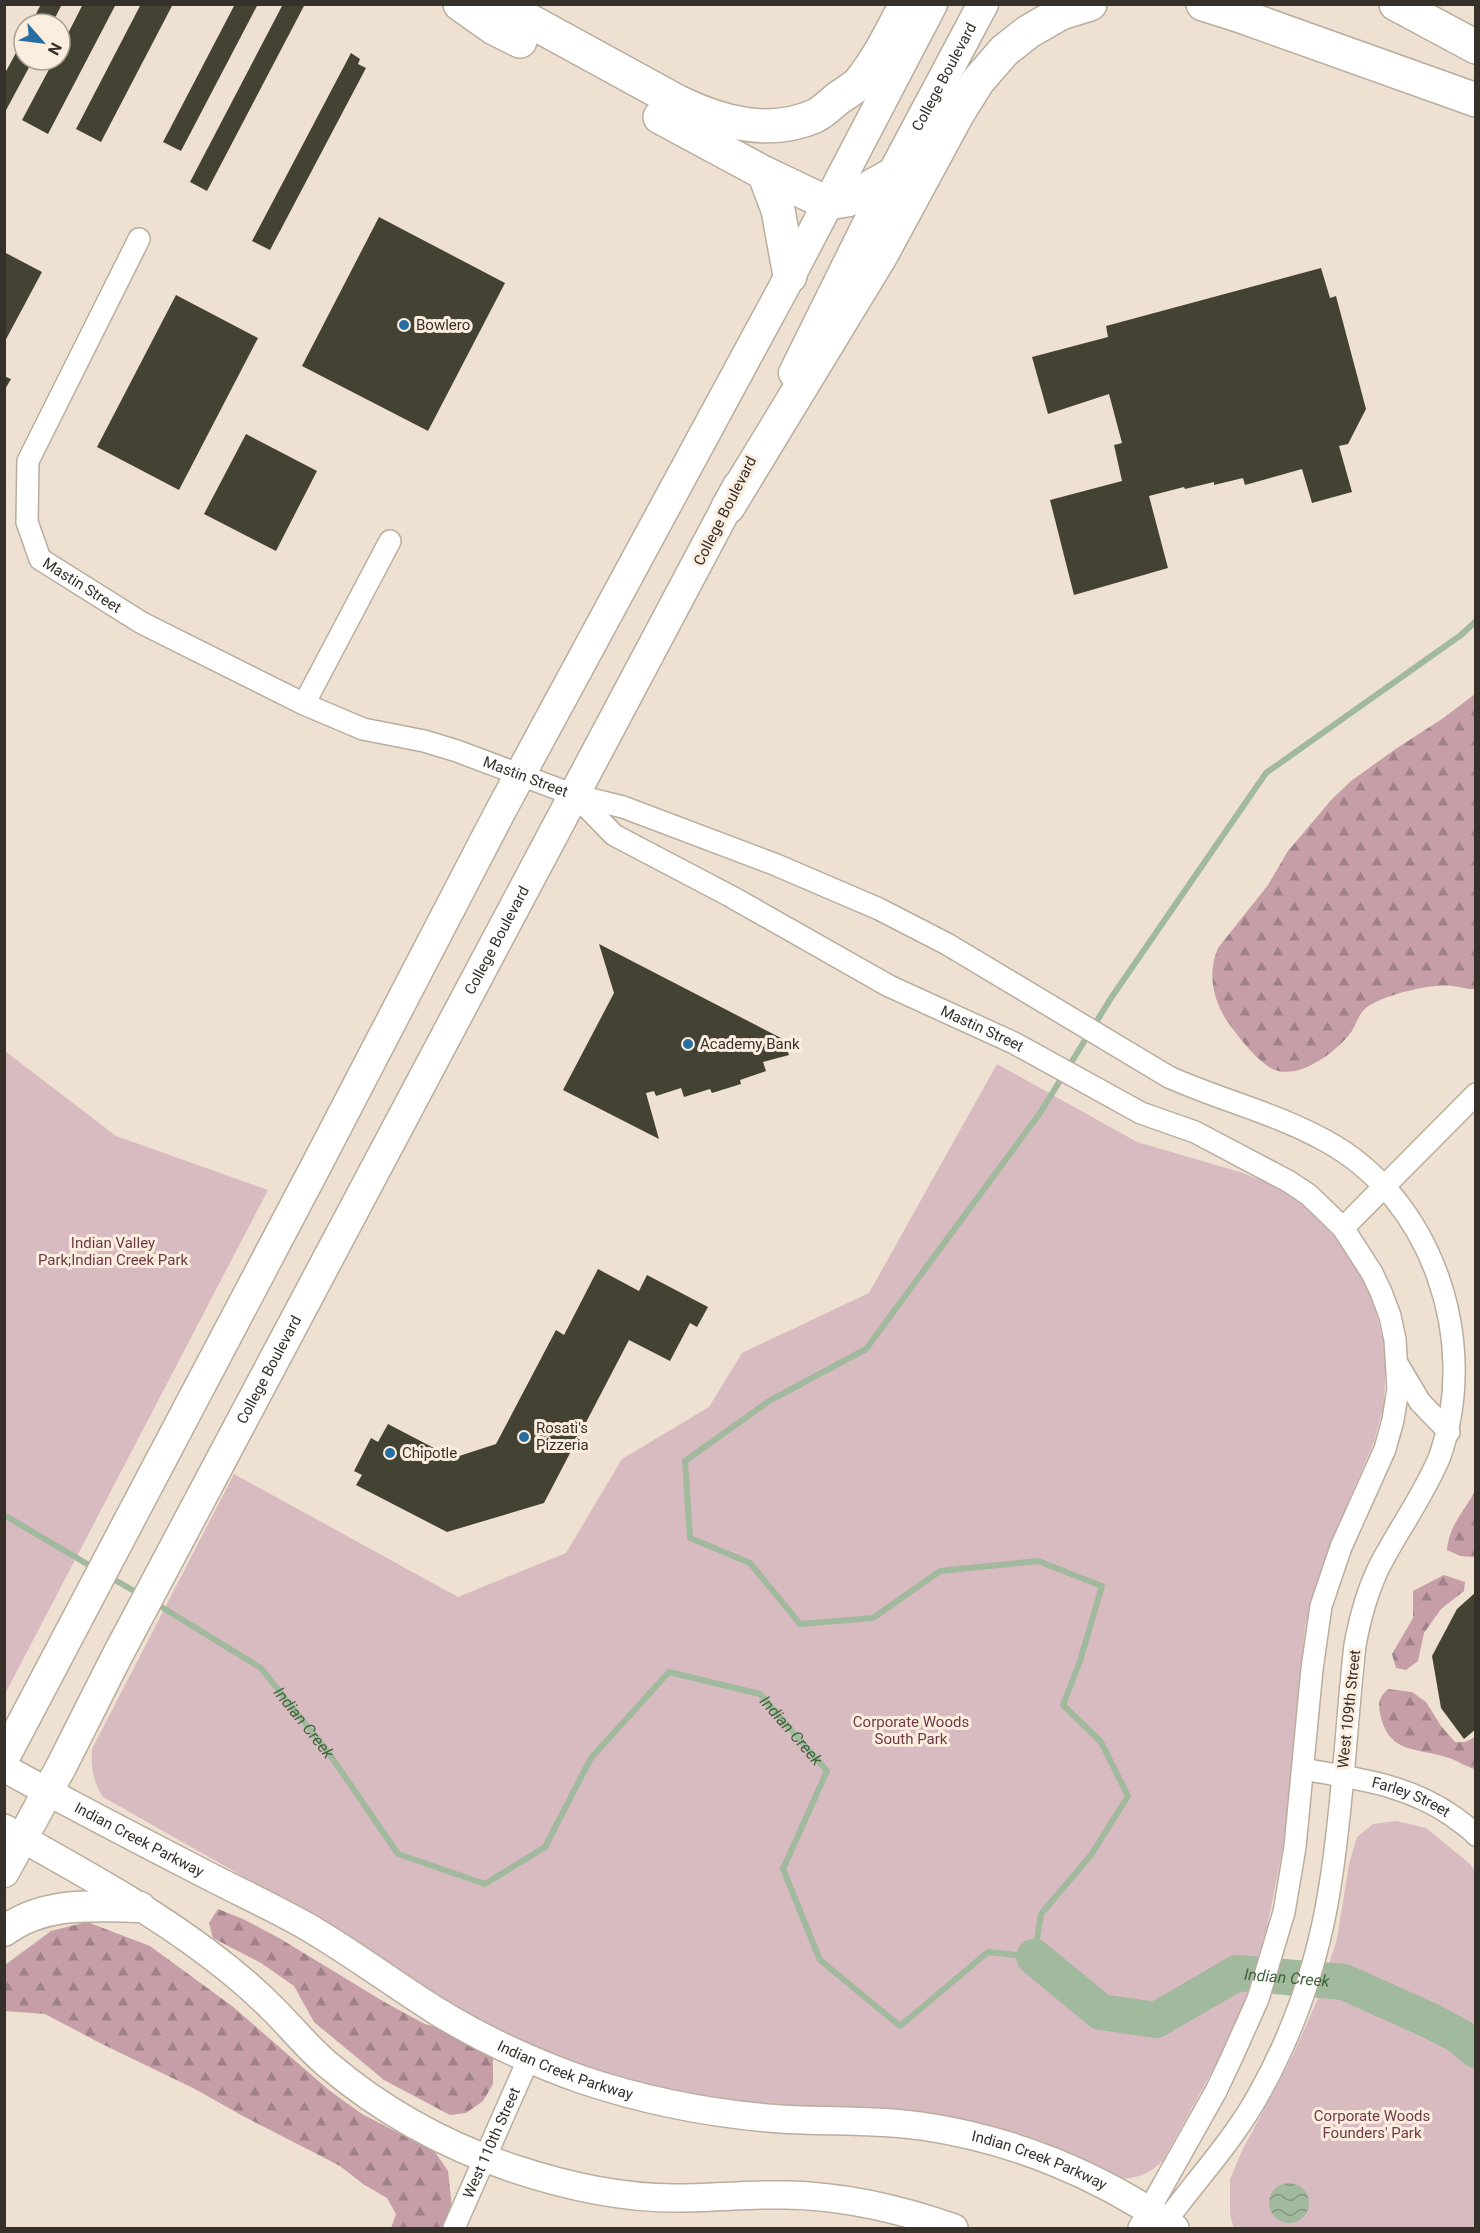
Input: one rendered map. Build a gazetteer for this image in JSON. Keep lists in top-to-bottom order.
{
  "streets": {
    "main road": ["College Boulevard"],
    "street": [
      "Mastin Street",
      "West 109th Street",
      "Farley Street",
      "Indian Creek Parkway",
      "West 110th Street"
    ]
  },
  "crossings": [
    ["College Boulevard", "Mastin Street"],
    ["College Boulevard", "Indian Creek Parkway"],
    ["Mastin Street", "West 109th Street"],
    ["West 109th Street", "Farley Street"],
    ["West 109th Street", "Indian Creek Parkway"],
    ["Indian Creek Parkway", "West 110th Street"]
  ],
  "water": ["Indian Creek"],
  "parks": ["Indian Valley Park;Indian Creek Park", "Corporate Woods South Park", "Corporate Woods Founders' Park"],
  "places": [
    "Bowlero",
    "Academy Bank",
    "Rosati's Pizzeria",
    "Chipotle"
  ],
  "north": "bottom right"
}
